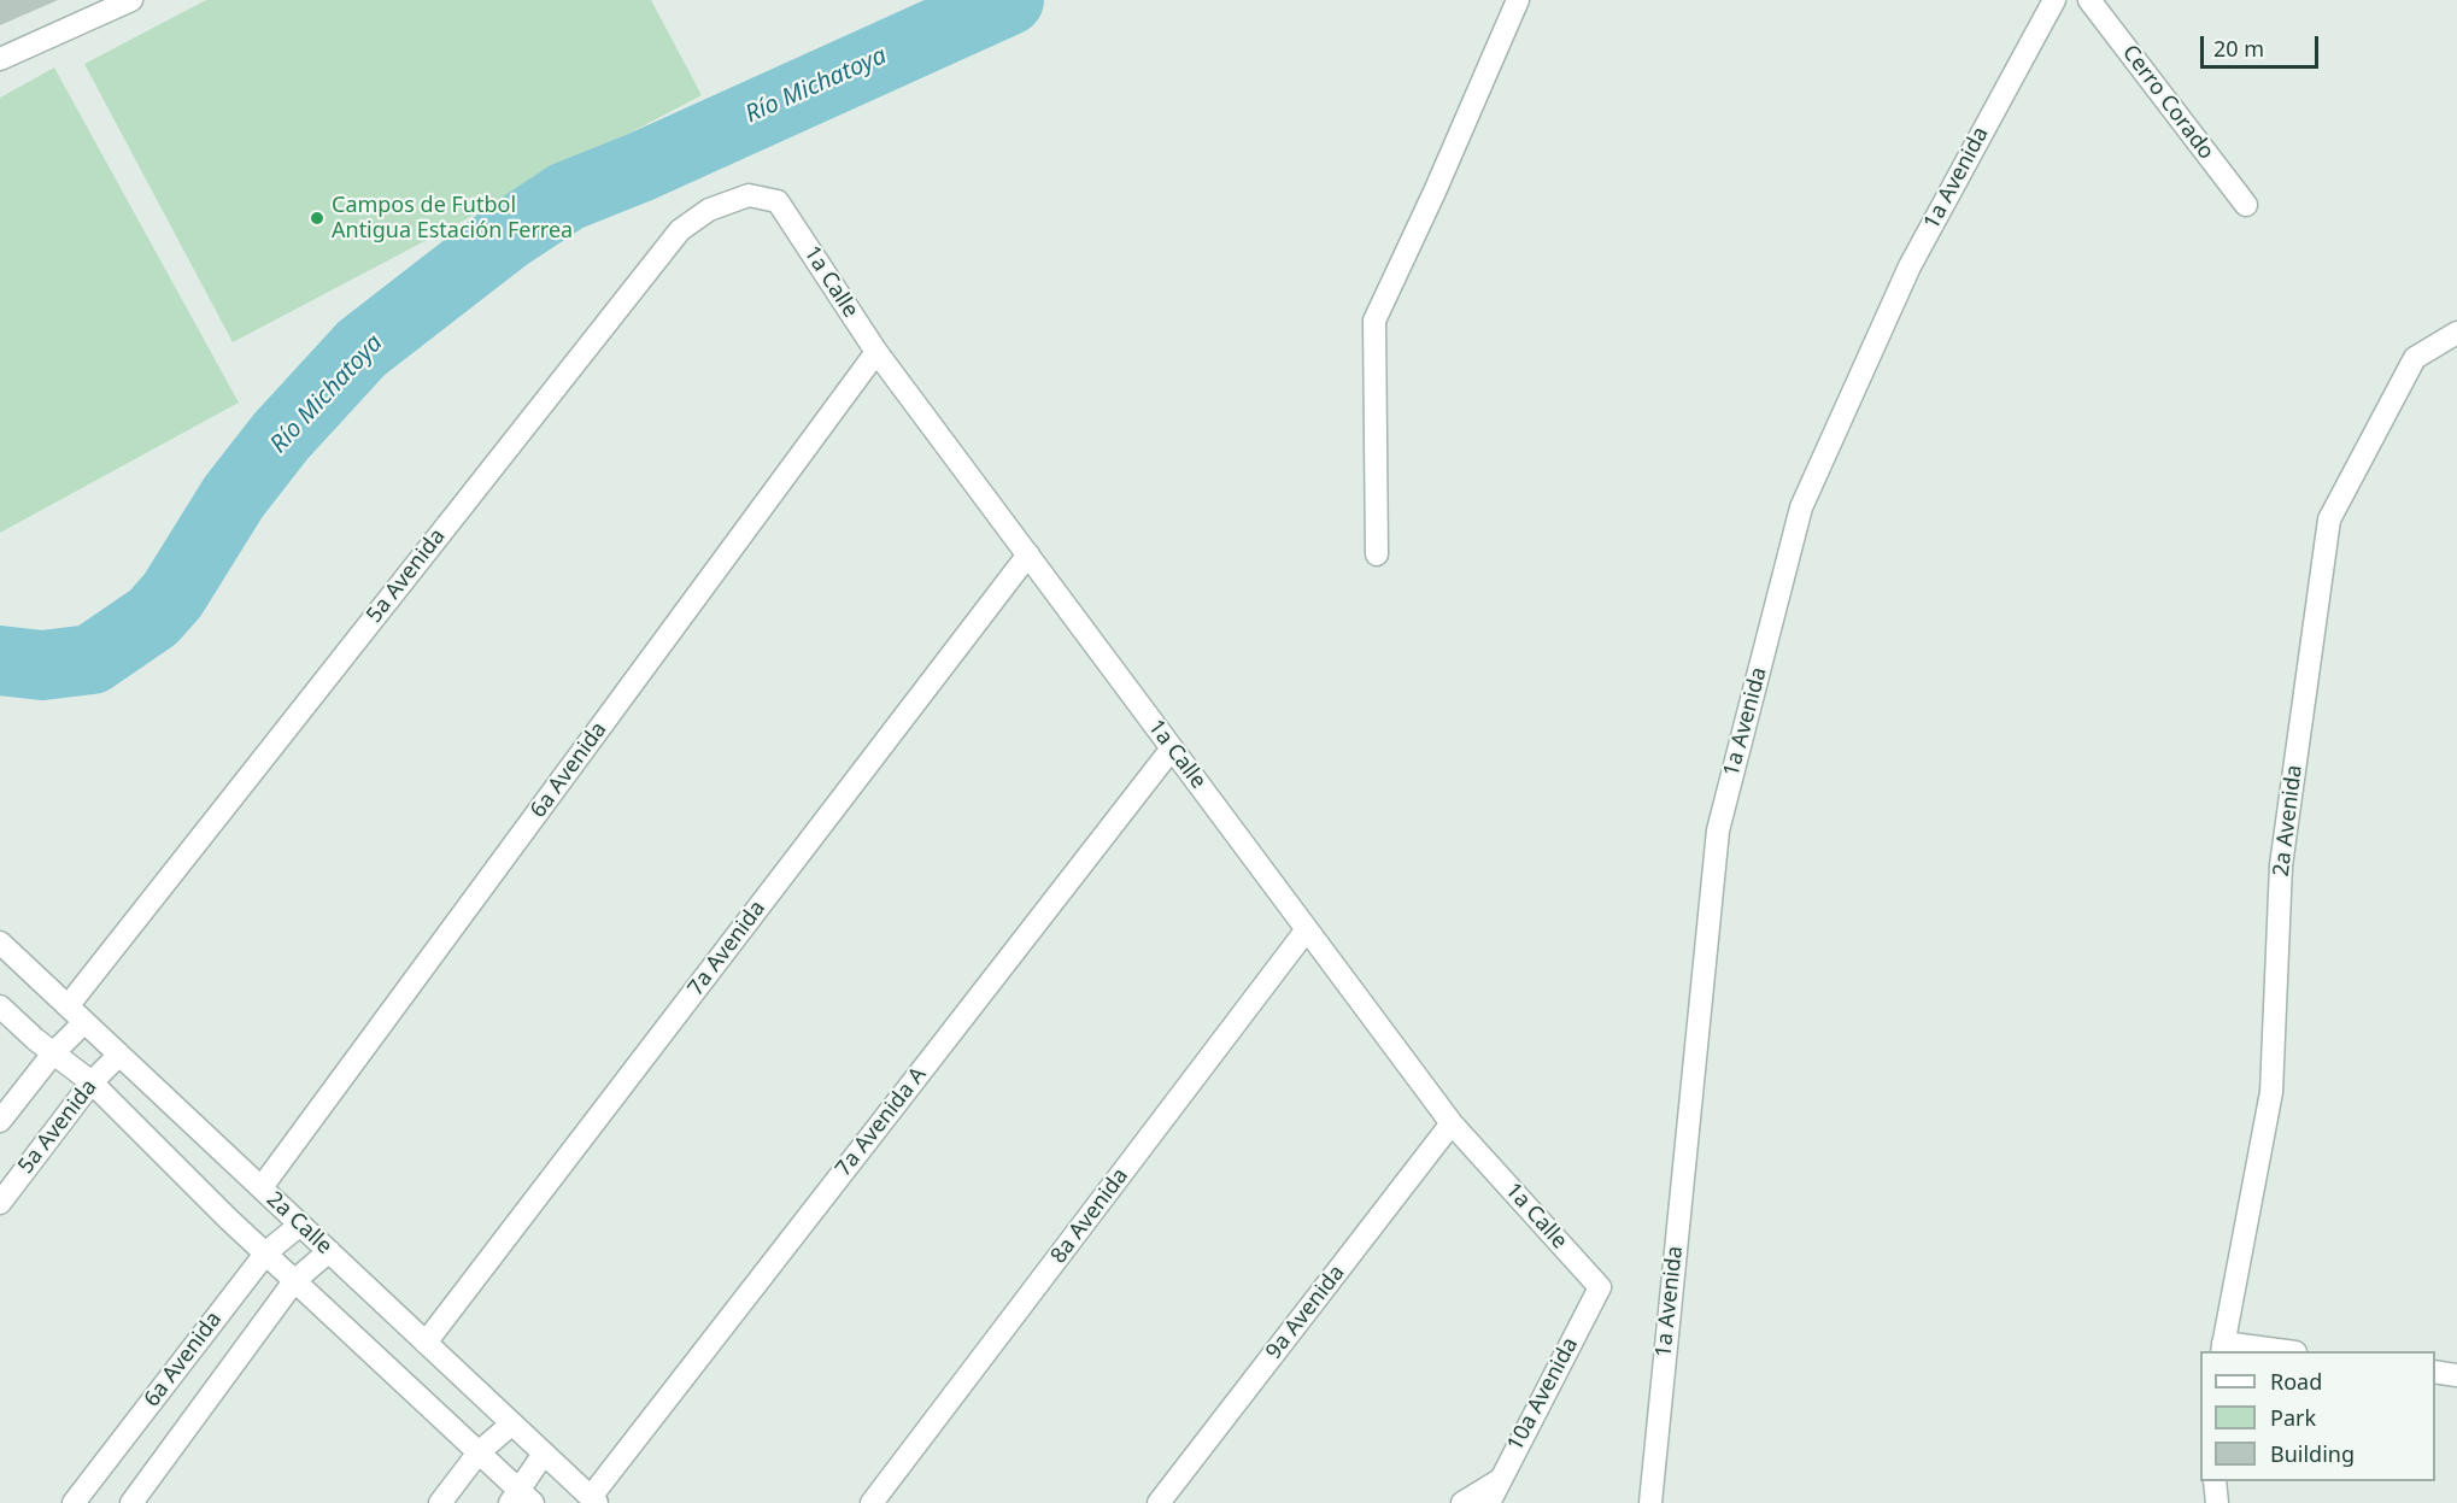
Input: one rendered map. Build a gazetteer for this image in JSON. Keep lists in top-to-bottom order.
{
  "streets": {
    "street": [
      "Cerro Corado",
      "1a Avenida",
      "1a Calle",
      "5a Avenida",
      "6a Avenida",
      "2a Avenida",
      "7a Avenida",
      "7a Avenida A",
      "8a Avenida",
      "2a Calle",
      "9a Avenida",
      "10a Avenida"
    ]
  },
  "crossings": [
    ["1a Calle", "5a Avenida"],
    ["1a Calle", "6a Avenida"],
    ["1a Calle", "7a Avenida"],
    ["1a Calle", "7a Avenida A"],
    ["1a Calle", "8a Avenida"],
    ["1a Calle", "9a Avenida"],
    ["1a Calle", "10a Avenida"],
    ["5a Avenida", "2a Calle"],
    ["6a Avenida", "2a Calle"],
    ["7a Avenida", "2a Calle"],
    ["7a Avenida A", "2a Calle"]
  ],
  "water": ["Río Michatoya"],
  "places": ["Campos de Futbol Antigua Estación Ferrea"],
  "legend": ["Road", "Park", "Building"],
  "scale_bar": "20 m"
}
